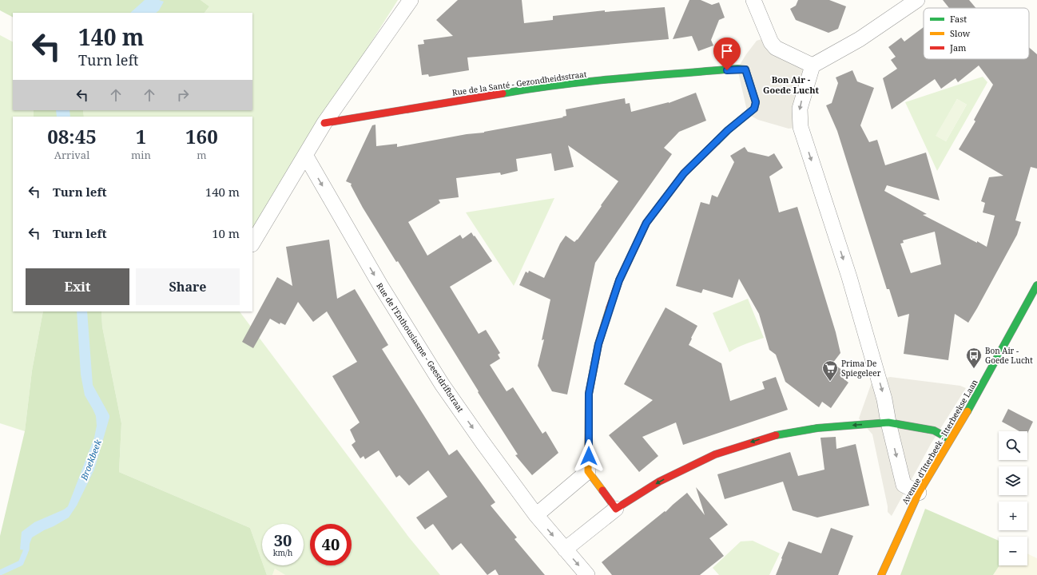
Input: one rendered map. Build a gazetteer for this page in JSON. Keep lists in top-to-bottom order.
{
  "streets": {
    "street": ["Rue de la Santé - Gezondheidsstraat", "Rue de l'Enthousiasme - Geestdriftstraat", "Avenue d'Itterbeek - Itterbeekse Laan"]
  },
  "one_way": ["Rue de l'Enthousiasme - Geestdriftstraat"],
  "districts": ["Bon Air - Goede Lucht"],
  "water": ["Broekbeek"],
  "places": {
    "bus stop": ["Bon Air - Goede Lucht"],
    "supermarket": ["Prima De Spiegeleer"]
  },
  "legend": ["Fast", "Slow", "Jam"],
  "page": {
    "turn": ["140 m", "Turn left"],
    "eta": [
      "08:45",
      "Arrival",
      "1",
      "min",
      "160",
      "m"
    ],
    "list": [
      {
        "name": "Turn left",
        "value": "140 m"
      },
      {
        "name": "Turn left",
        "value": "10 m"
      }
    ],
    "buttons": ["Exit", "Share"],
    "map_buttons": ["+", "−"],
    "speed": "30 km/h",
    "limit": "40"
  }
}
